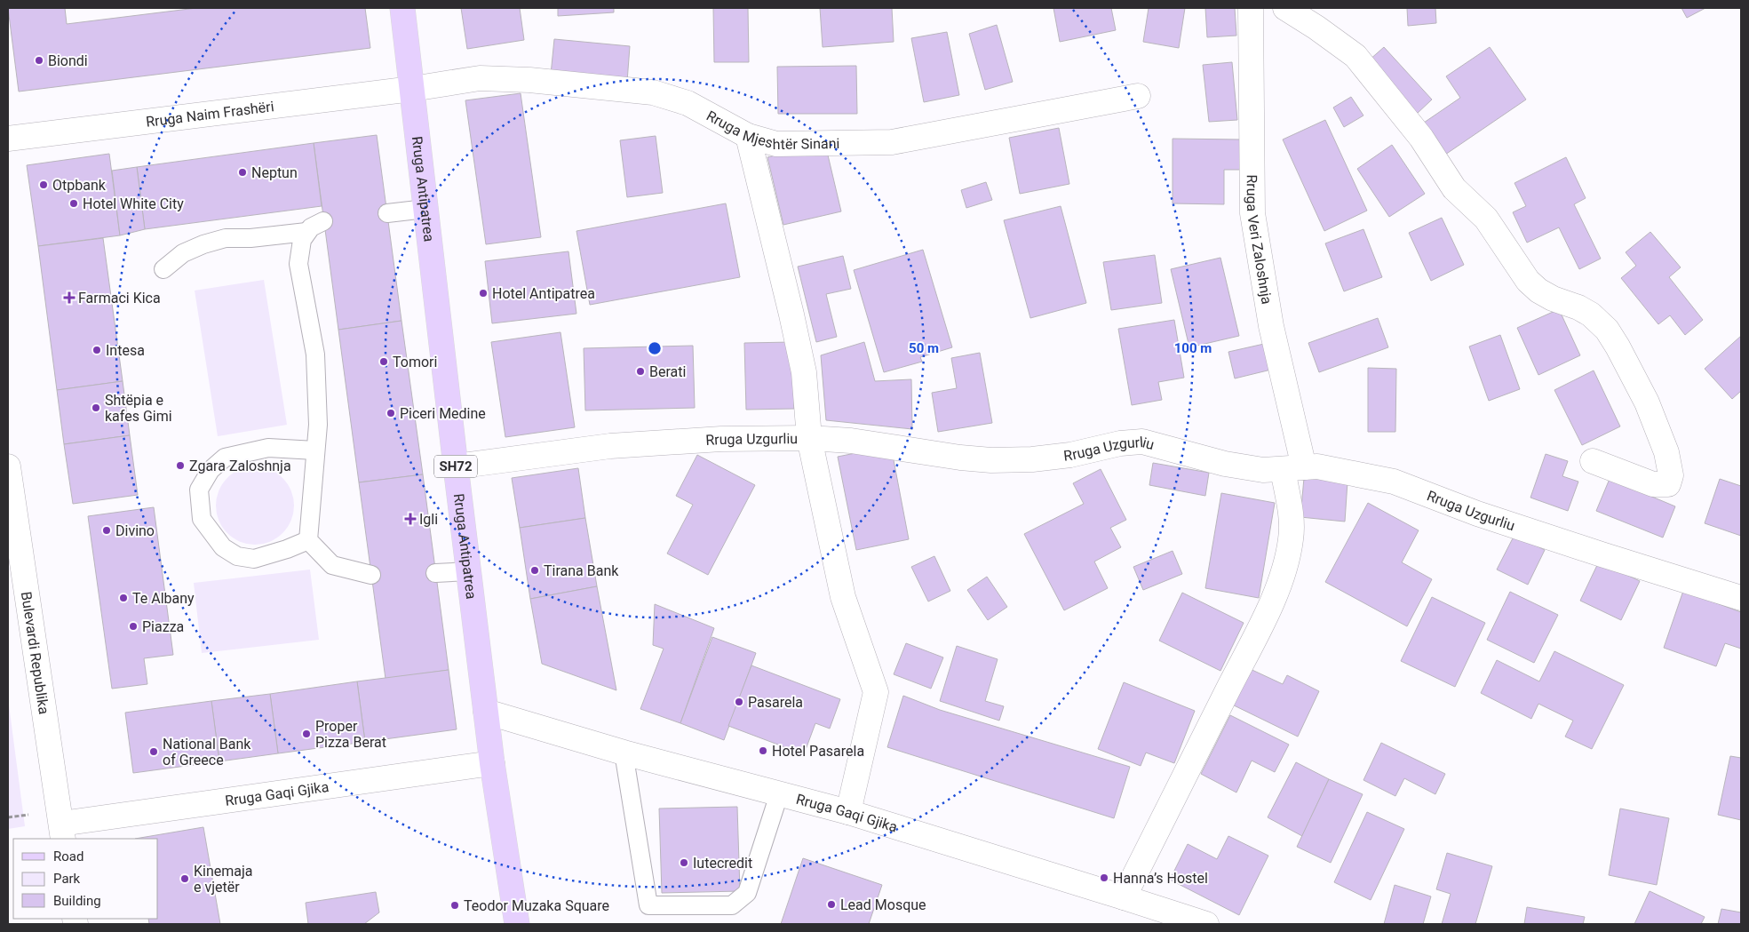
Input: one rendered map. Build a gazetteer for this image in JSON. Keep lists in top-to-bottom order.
{
  "streets": {
    "main road": ["Rruga Antipatrea", "SH72"],
    "street": [
      "Rruga Naim Frashëri",
      "Rruga Mjeshtër Sinani",
      "Rruga Veri Zaloshnja",
      "Rruga Uzgurliu",
      "Bulevardi Republika",
      "Rruga Gaqi Gjika"
    ]
  },
  "crossings": [
    ["Rruga Naim Frashëri", "Rruga Mjeshtër Sinani"],
    ["Rruga Naim Frashëri", "Rruga Antipatrea"],
    ["Rruga Mjeshtër Sinani", "Rruga Antipatrea"],
    ["Rruga Antipatrea", "Rruga Uzgurliu"],
    ["Rruga Antipatrea", "Rruga Gaqi Gjika"],
    ["Rruga Veri Zaloshnja", "Rruga Uzgurliu"],
    ["Rruga Veri Zaloshnja", "Rruga Gaqi Gjika"],
    ["Bulevardi Republika", "Rruga Gaqi Gjika"]
  ],
  "places": {
    "other": [
      "Biondi",
      "Neptun",
      "Otpbank",
      "Hotel White City",
      "Hotel Antipatrea",
      "Intesa",
      "Tomori",
      "Berati",
      "Shtëpia e kafes Gimi",
      "Piceri Medine",
      "Zgara Zaloshnja",
      "Divino",
      "Tirana Bank",
      "Te Albany",
      "Piazza",
      "Pasarela",
      "Proper Pizza Berat",
      "Hotel Pasarela",
      "National Bank of Greece",
      "Iutecredit",
      "Hanna’s Hostel",
      "Kinemaja e vjetër",
      "Lead Mosque",
      "Teodor Muzaka Square"
    ],
    "health": ["Farmaci Kica", "Igli"]
  },
  "legend": ["Road", "Park", "Building"],
  "rings": ["50 m", "100 m"]
}
